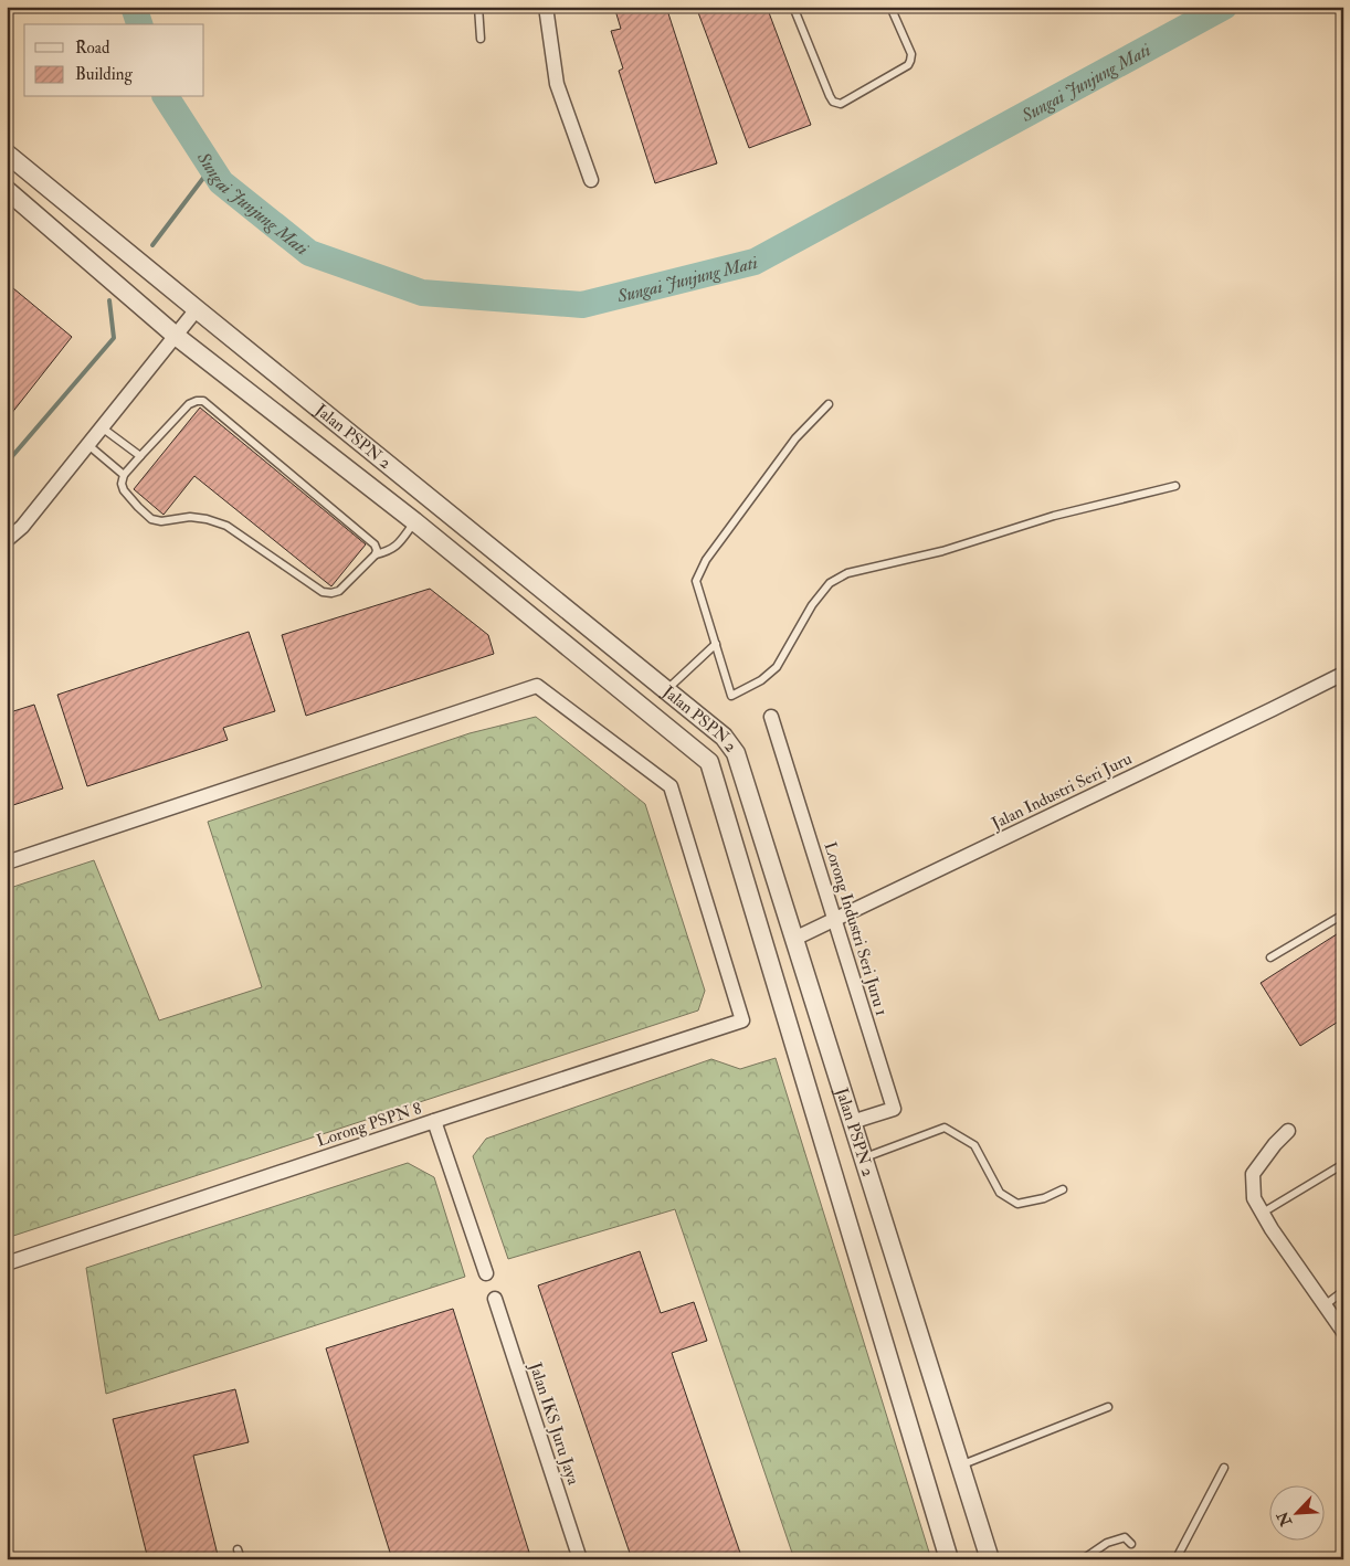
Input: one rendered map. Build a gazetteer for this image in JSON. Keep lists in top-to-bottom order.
{
  "streets": {
    "street": [
      "Jalan PSPN 2",
      "Jalan Industri Seri Juru",
      "Lorong Industri Seri Juru 1",
      "Lorong PSPN 8",
      "Jalan IKS Juru Jaya"
    ]
  },
  "crossings": [
    ["Jalan PSPN 2", "Jalan Industri Seri Juru"],
    ["Jalan PSPN 2", "Lorong Industri Seri Juru 1"],
    ["Jalan Industri Seri Juru", "Lorong Industri Seri Juru 1"]
  ],
  "water": ["Sungai Junjung Mati"],
  "legend": ["Road", "Building"],
  "north": "bottom left"
}
